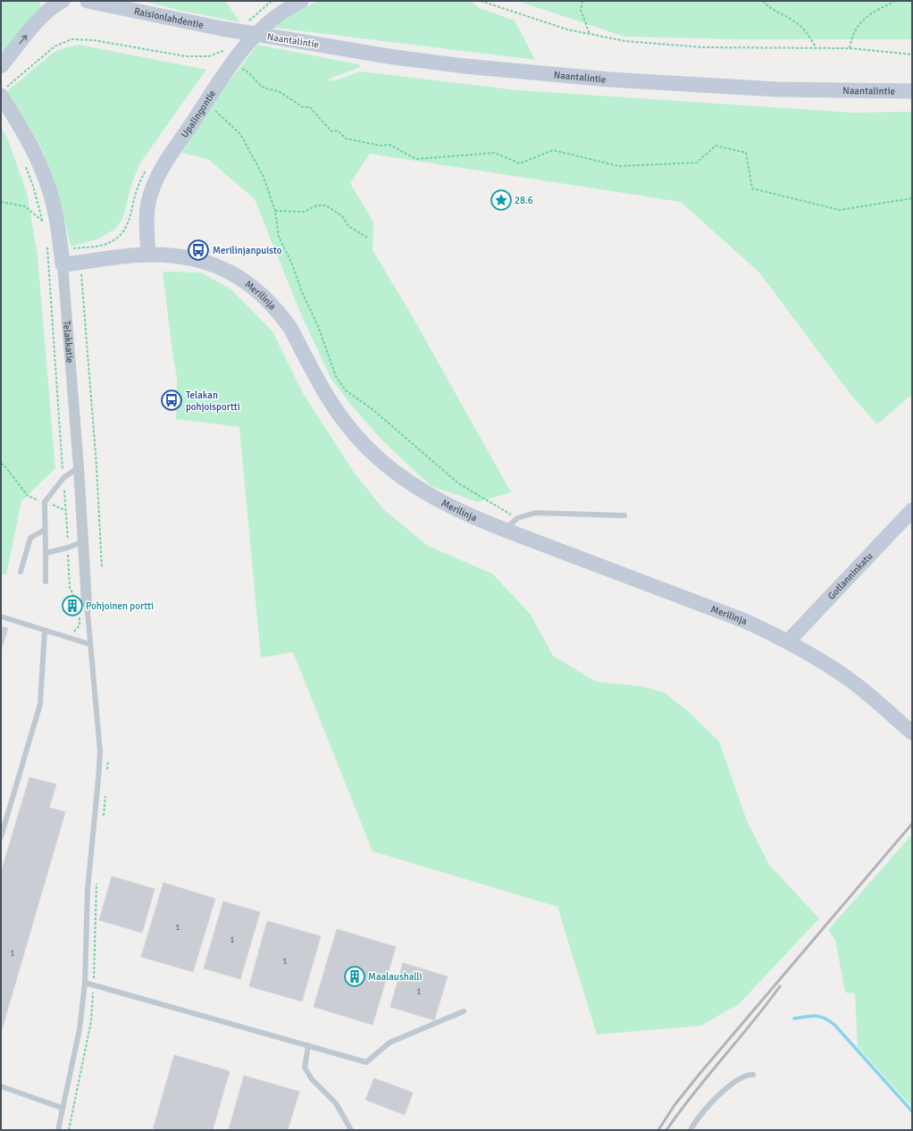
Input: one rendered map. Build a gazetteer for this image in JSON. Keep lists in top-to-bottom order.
{
  "streets": {
    "street": [
      "Raisionlahdentie",
      "Naantalintie",
      "Upalingontie",
      "Merilinja",
      "Telakkatie",
      "Gotlanninkatu"
    ]
  },
  "crossings": [
    ["Raisionlahdentie", "Naantalintie"],
    ["Upalingontie", "Merilinja"],
    ["Merilinja", "Telakkatie"],
    ["Merilinja", "Gotlanninkatu"]
  ],
  "places": {
    "place": ["28.6"],
    "bus stop": ["Merilinjanpuisto", "Telakan pohjoisportti"],
    "building": ["Pohjoinen portti", "Maalaushalli"]
  },
  "house_numbers": [
    "1",
    "1",
    "1",
    "1",
    "1"
  ]
}
